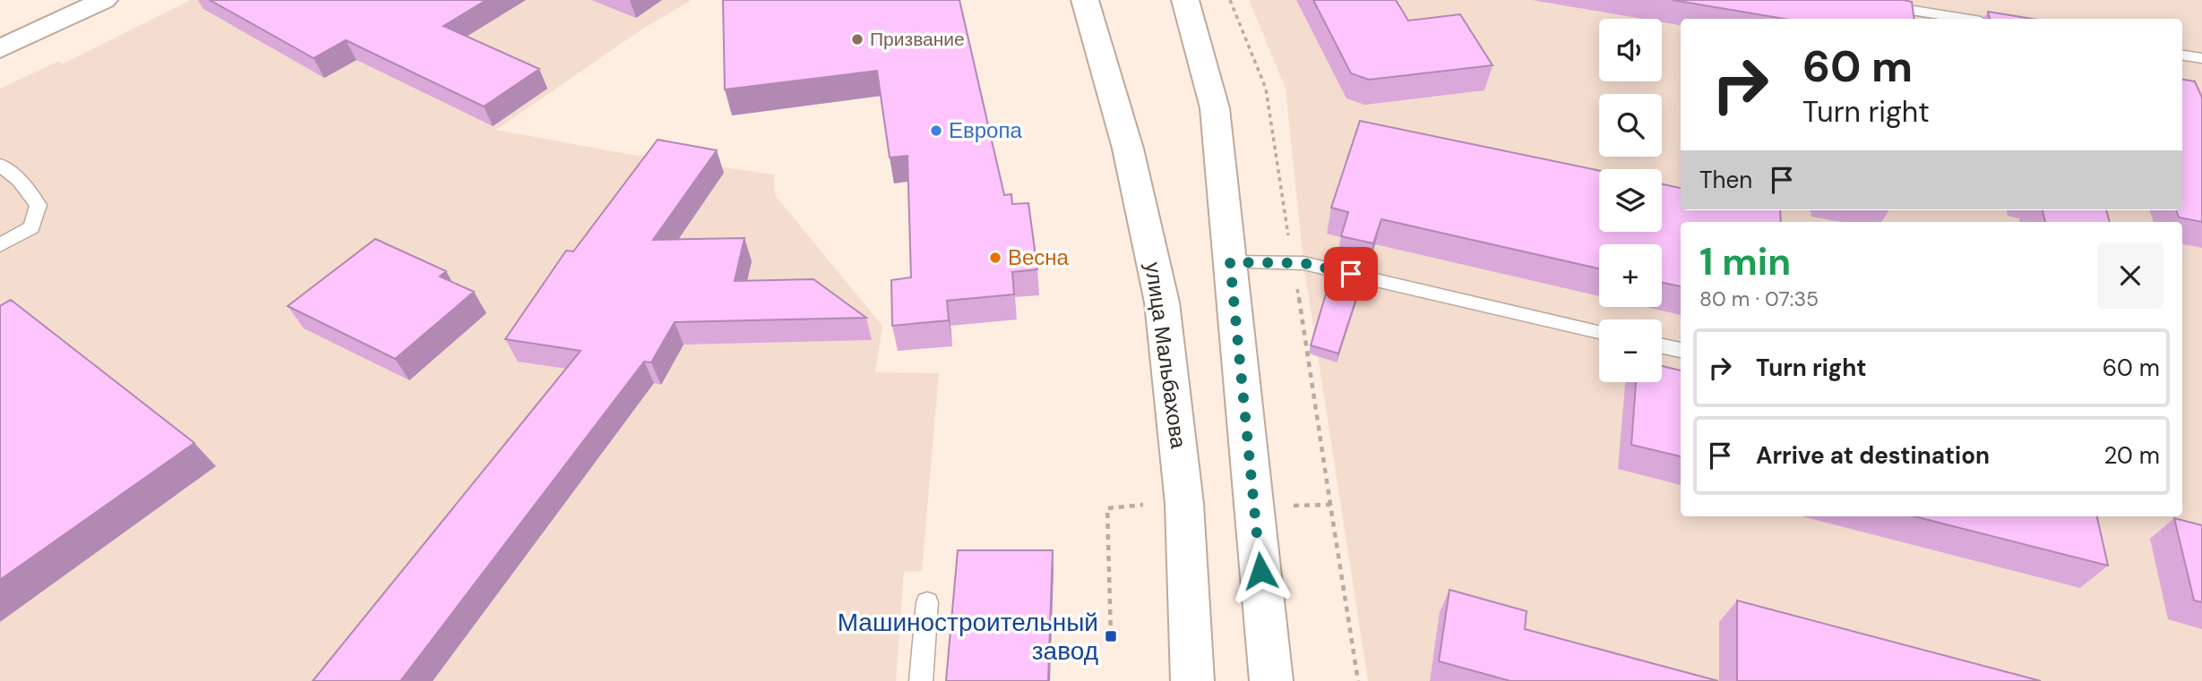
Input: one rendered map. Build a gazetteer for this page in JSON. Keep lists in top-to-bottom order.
{
  "streets": {
    "main road": ["улица Мальбахова"]
  },
  "places": {
    "other": ["Призвание", "Европа", "Весна"],
    "transit": ["Машиностроительный завод"]
  },
  "page": {
    "map_buttons": ["+", "−"],
    "turn": ["60 m", "Turn right"],
    "then": "Then",
    "heading": ["1 min", "80 m · 07:35"],
    "list": [
      {
        "name": "Turn right",
        "value": "60 m"
      },
      {
        "name": "Arrive at destination",
        "value": "20 m"
      }
    ]
  }
}
